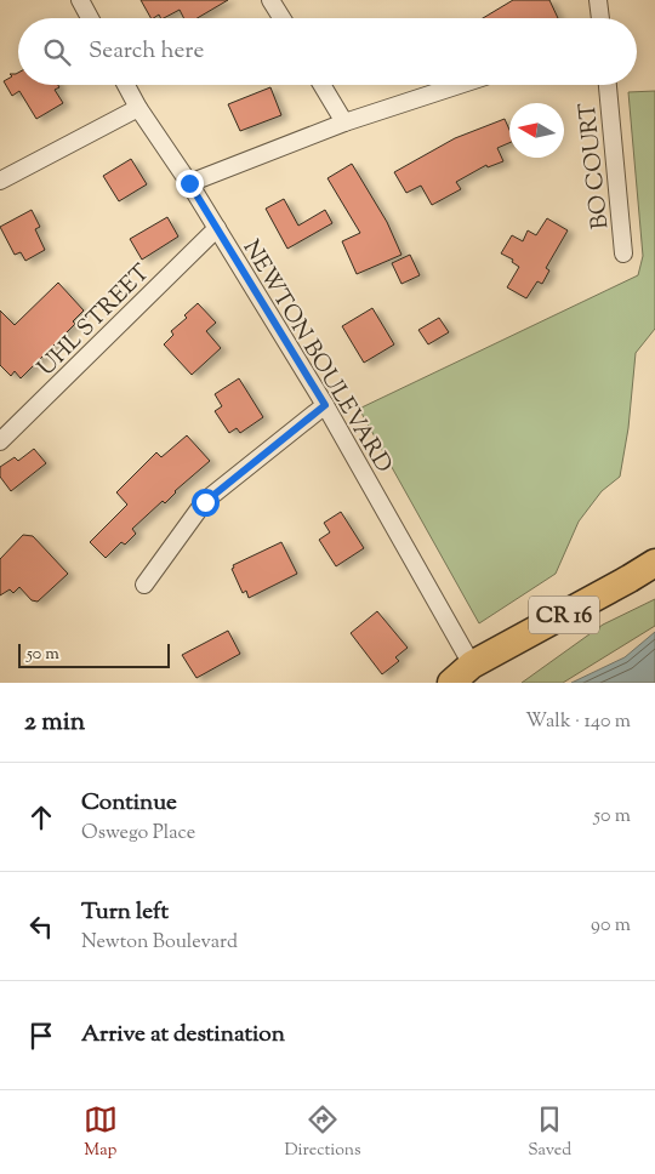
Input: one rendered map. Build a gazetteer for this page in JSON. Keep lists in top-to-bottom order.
{
  "streets": {
    "main road": ["CR 16"],
    "street": ["BO COURT", "UHL STREET", "NEWTON BOULEVARD"]
  },
  "crossings": [
    ["UHL STREET", "NEWTON BOULEVARD"],
    ["NEWTON BOULEVARD", "CR 16"]
  ],
  "scale_bar": "50 m",
  "north": "left",
  "page": {
    "search": "Search here",
    "scale": "50 m",
    "heading": ["2 min", "Walk · 140 m"],
    "list": [
      ["Continue", "Oswego Place", "50 m"],
      ["Turn left", "Newton Boulevard", "90 m"],
      "Arrive at destination"
    ],
    "nav": ["Map", "Directions", "Saved"]
  }
}
